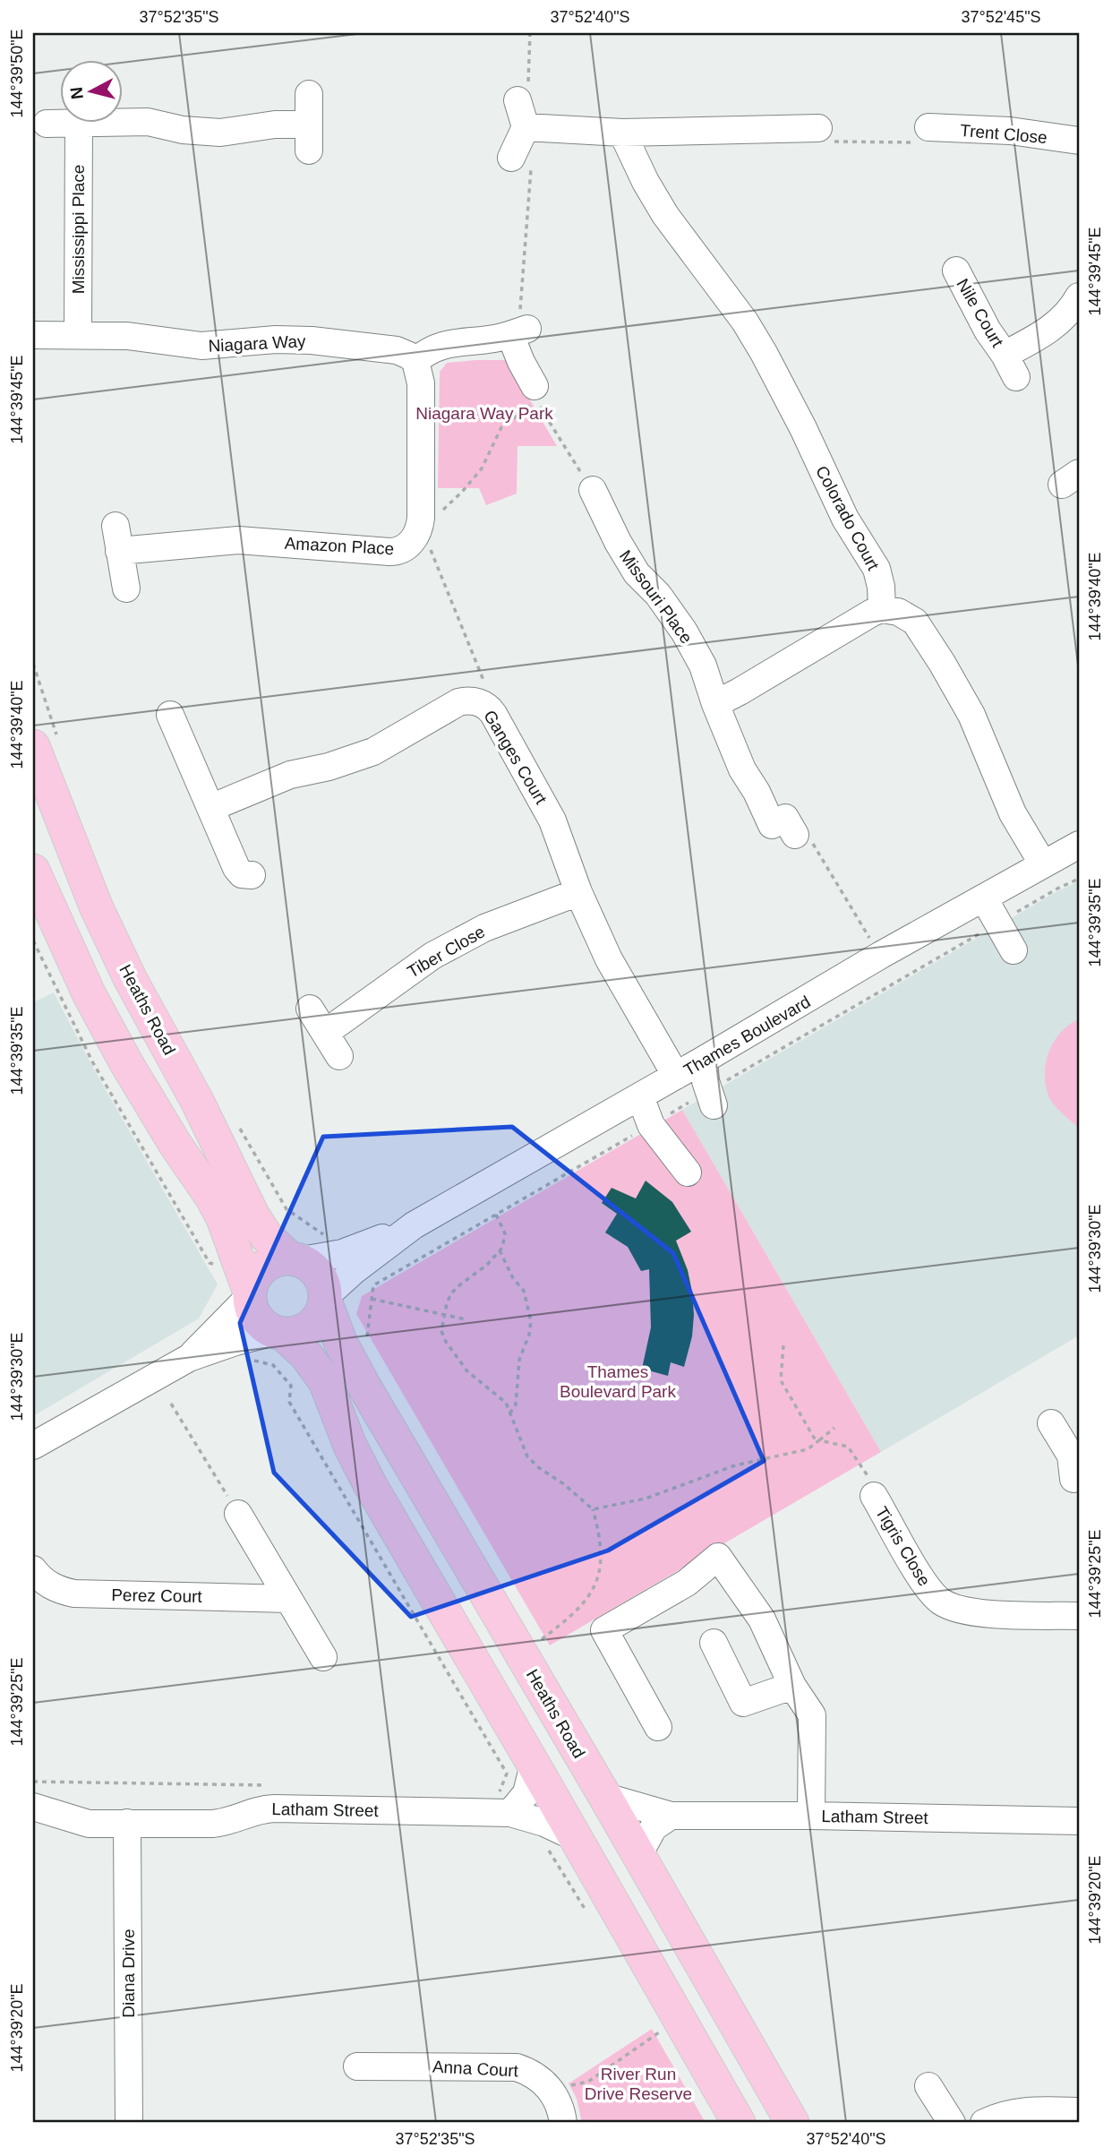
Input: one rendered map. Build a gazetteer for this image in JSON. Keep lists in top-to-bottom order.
{
  "streets": {
    "main road": ["Heaths Road"],
    "street": [
      "Trent Close",
      "Mississippi Place",
      "Nile Court",
      "Niagara Way",
      "Colorado Court",
      "Amazon Place",
      "Missouri Place",
      "Ganges Court",
      "Tiber Close",
      "Thames Boulevard",
      "Tigris Close",
      "Perez Court",
      "Latham Street",
      "Diana Drive",
      "Anna Court"
    ]
  },
  "crossings": [
    ["Mississippi Place", "Niagara Way"],
    ["Niagara Way", "Amazon Place"],
    ["Ganges Court", "Tiber Close"],
    ["Ganges Court", "Thames Boulevard"],
    ["Heaths Road", "Thames Boulevard"],
    ["Heaths Road", "Latham Street"],
    ["Latham Street", "Diana Drive"]
  ],
  "parks": ["Niagara Way Park", "Thames Boulevard Park", "River Run Drive Reserve"],
  "north": "left",
  "coordinates": [
    "37°52'35\"S",
    "37°52'40\"S",
    "37°52'45\"S",
    "144°39'50\"E",
    "144°39'45\"E",
    "144°39'40\"E",
    "144°39'35\"E",
    "144°39'30\"E",
    "144°39'25\"E",
    "144°39'20\"E"
  ]
}
